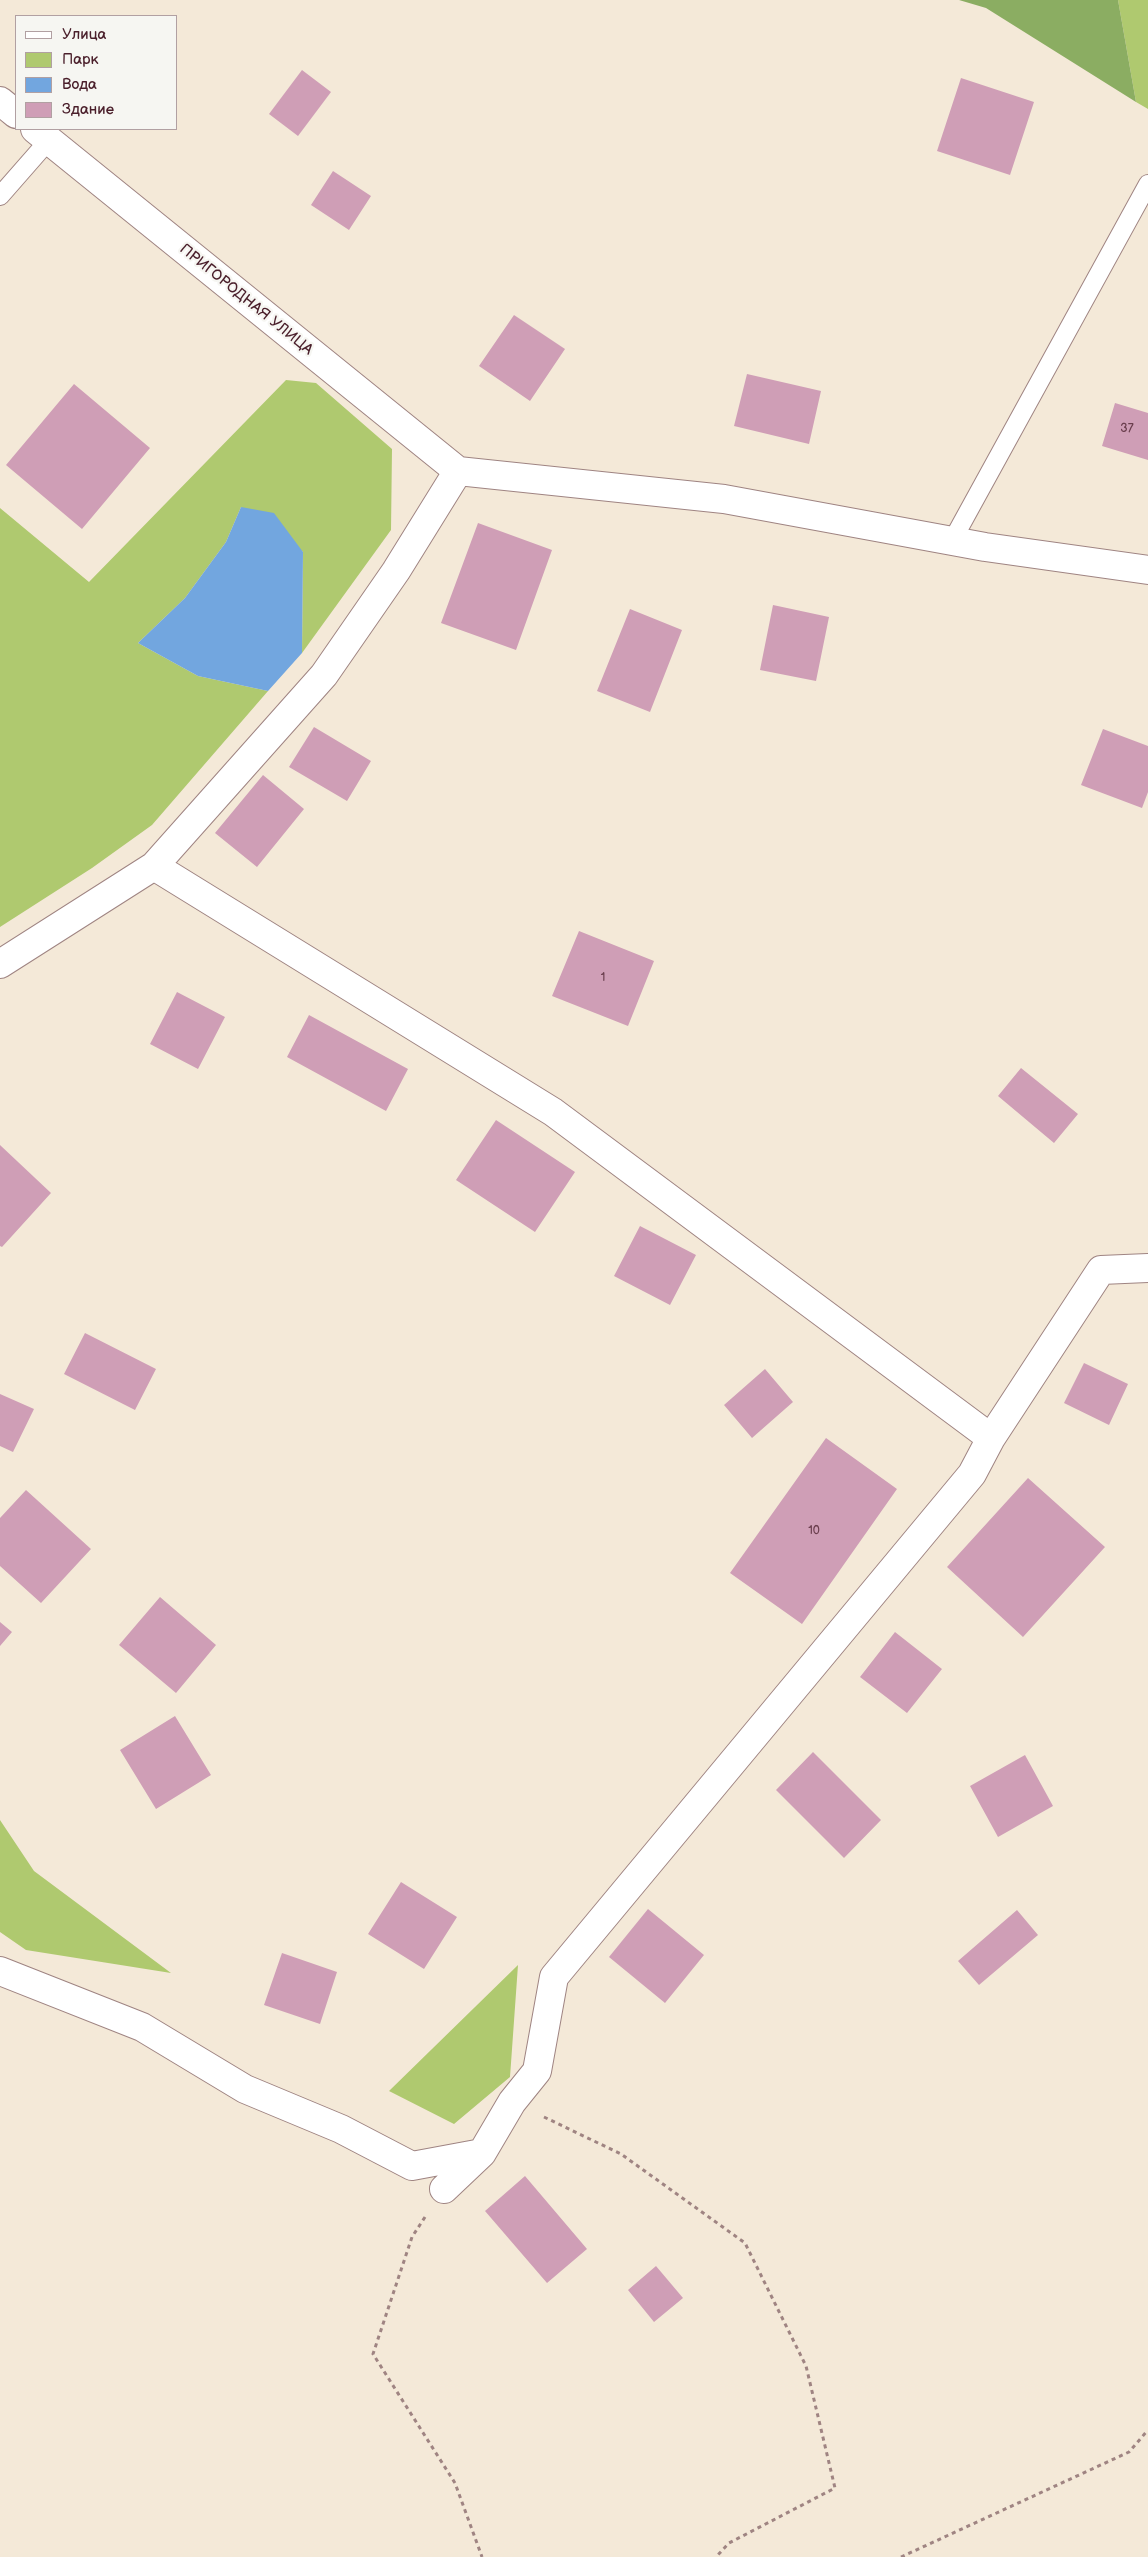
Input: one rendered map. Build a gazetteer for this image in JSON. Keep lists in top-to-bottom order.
{
  "streets": {
    "street": ["ПРИГОРОДНАЯ УЛИЦА"]
  },
  "house_numbers": ["37", "1", "10"],
  "legend": [
    "Улица",
    "Парк",
    "Вода",
    "Здание"
  ]
}
